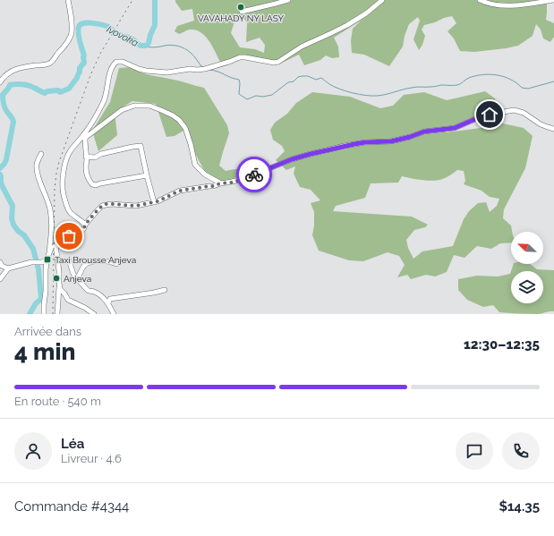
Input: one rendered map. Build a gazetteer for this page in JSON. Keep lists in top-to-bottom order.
{
  "water": ["Ivovoka"],
  "places": {
    "other": ["VAVAHADY NY LASY", "Anjeva"],
    "transit": ["Taxi Brousse Anjeva"]
  },
  "north": "top left",
  "page": {
    "heading": ["4 min", "Arrivée dans", "12:30–12:35"],
    "panel": [
      "Léa",
      "Livreur · 4.6",
      "Commande #4344",
      "$14.35"
    ],
    "bar": "En route · 540 m"
  }
}
